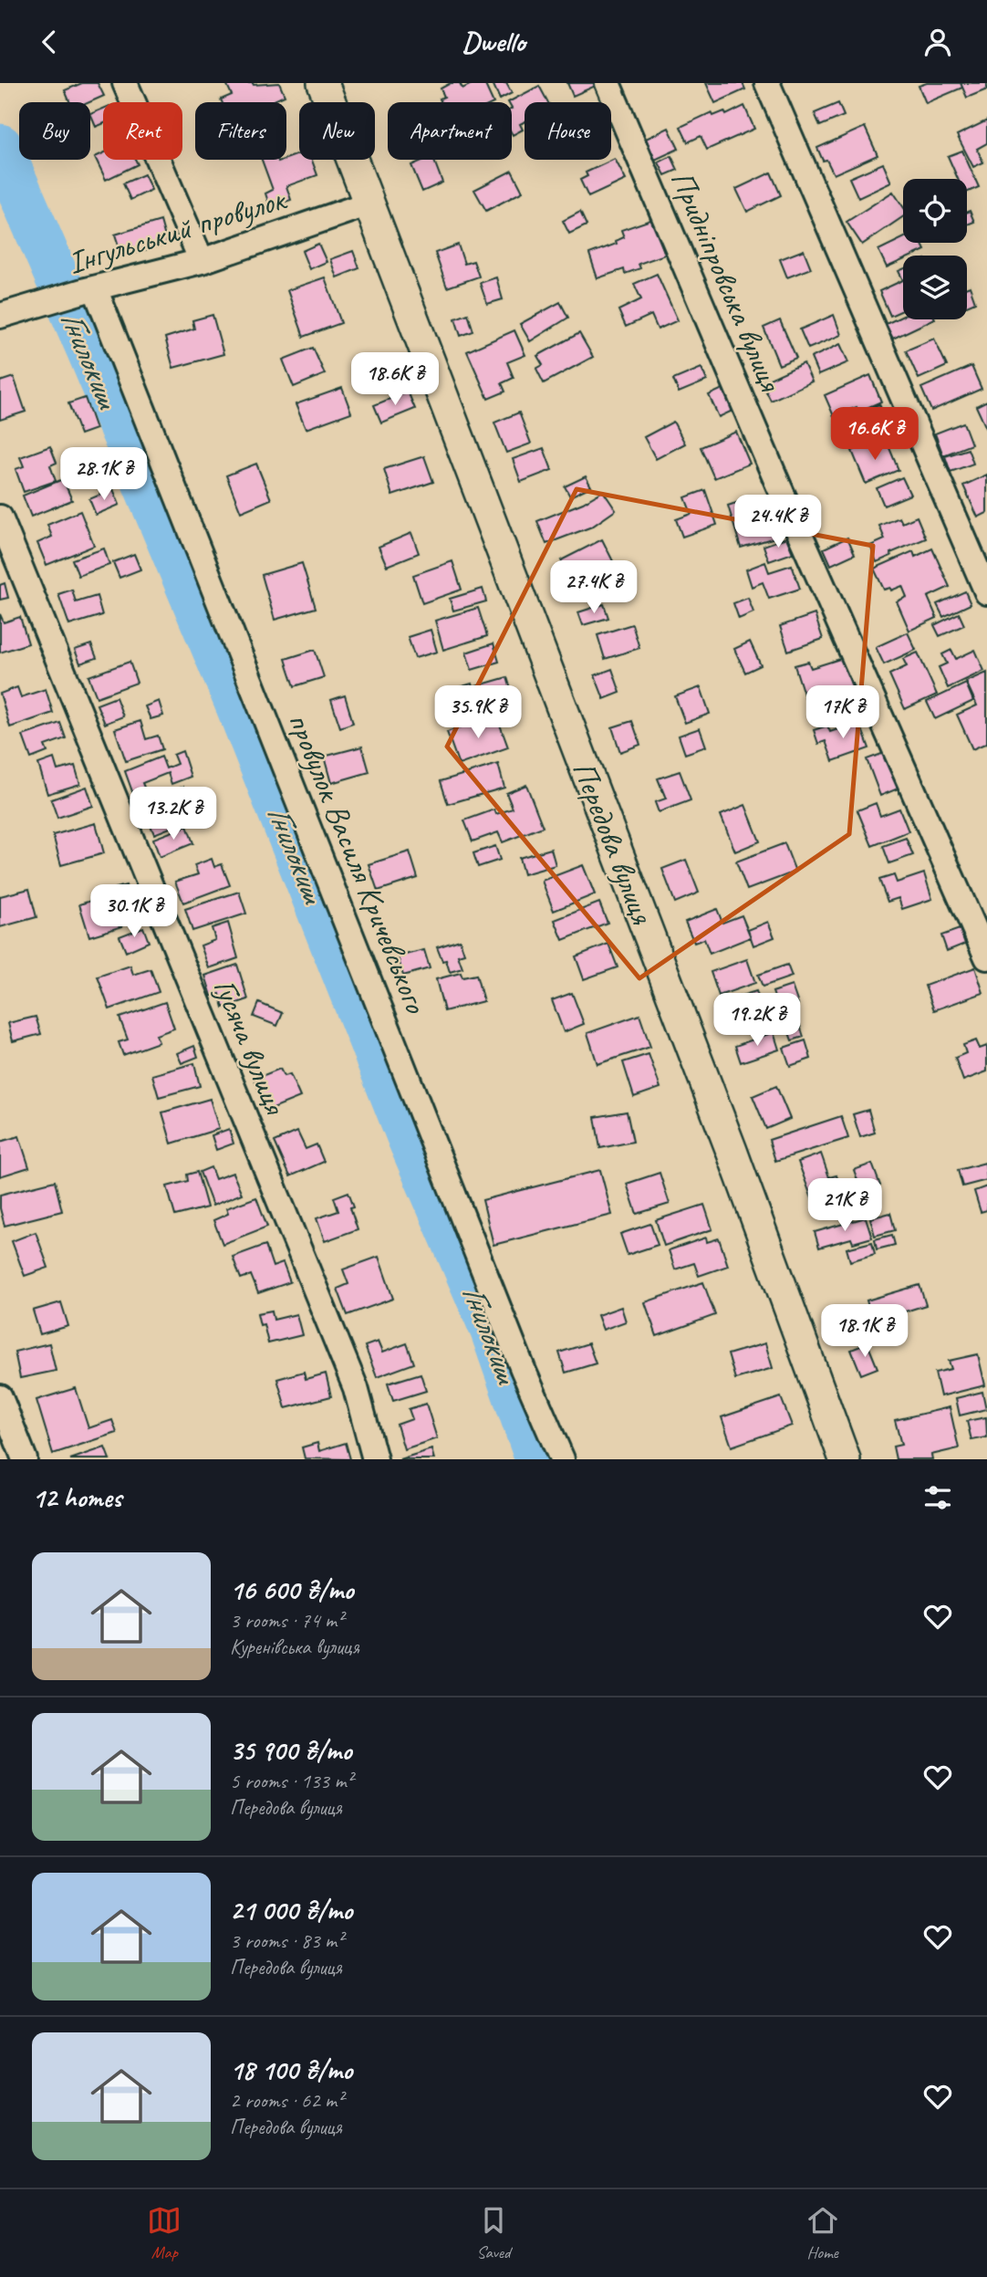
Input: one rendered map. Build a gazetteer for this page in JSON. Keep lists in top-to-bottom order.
{
  "streets": {
    "main road": ["Передова вулиця"],
    "street": [
      "Інгульський провулок",
      "Придніпровська вулиця",
      "провулок Василя Кричевського",
      "Гусяча вулиця"
    ]
  },
  "crossings": [
    ["Інгульський провулок", "Передова вулиця"],
    ["Інгульський провулок", "провулок Василя Кричевського"]
  ],
  "water": ["Гнилокиш"],
  "page": {
    "header": "Dwello",
    "chip": [
      "Buy",
      "Rent",
      "Filters",
      "New",
      "Apartment",
      "House"
    ],
    "price": [
      "18.6K ₴",
      "16.6K ₴",
      "28.1K ₴",
      "24.4K ₴",
      "27.4K ₴",
      "35.9K ₴",
      "17K ₴",
      "13.2K ₴",
      "30.1K ₴",
      "19.2K ₴",
      "21K ₴",
      "18.1K ₴"
    ],
    "heading": "12 homes",
    "list": [
      {
        "name": "16 600 ₴/mo",
        "note": "3 rooms · 74 m² · Куренівська вулиця"
      },
      {
        "name": "35 900 ₴/mo",
        "note": "5 rooms · 133 m² · Передова вулиця"
      },
      {
        "name": "21 000 ₴/mo",
        "note": "3 rooms · 83 m² · Передова вулиця"
      },
      {
        "name": "18 100 ₴/mo",
        "note": "2 rooms · 62 m² · Передова вулиця"
      }
    ],
    "tabs": ["Map", "Saved", "Home"]
  }
}
